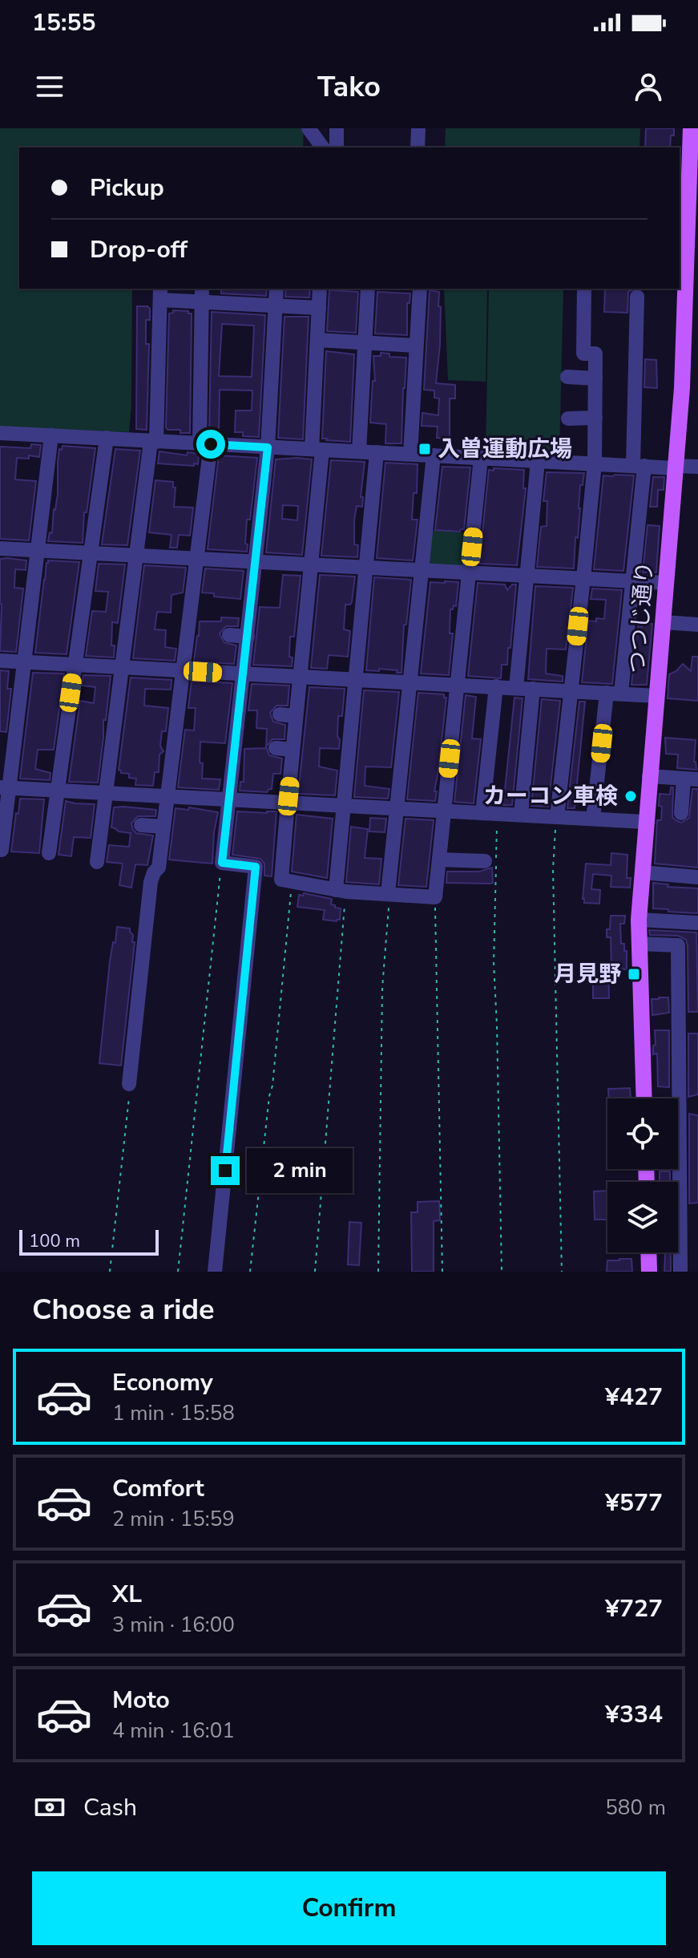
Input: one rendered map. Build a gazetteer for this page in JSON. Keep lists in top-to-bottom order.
{
  "streets": {
    "main road": ["つつじ通り"]
  },
  "places": {
    "transit": ["入曽運動広場", "月見野"],
    "other": ["カーコン車検"]
  },
  "scale_bar": "100 m",
  "page": {
    "status": "15:55",
    "header": "Tako",
    "banner": ["Pickup", "Drop-off"],
    "bubble": "2 min",
    "scale": "100 m",
    "heading": "Choose a ride",
    "list": [
      {
        "name": "Economy",
        "note": "1 min · 15:58",
        "value": "¥427"
      },
      {
        "name": "Comfort",
        "note": "2 min · 15:59",
        "value": "¥577"
      },
      {
        "name": "XL",
        "note": "3 min · 16:00",
        "value": "¥727"
      },
      {
        "name": "Moto",
        "note": "4 min · 16:01",
        "value": "¥334"
      }
    ],
    "pay": ["Cash", "580 m"],
    "buttons": "Confirm"
  }
}
